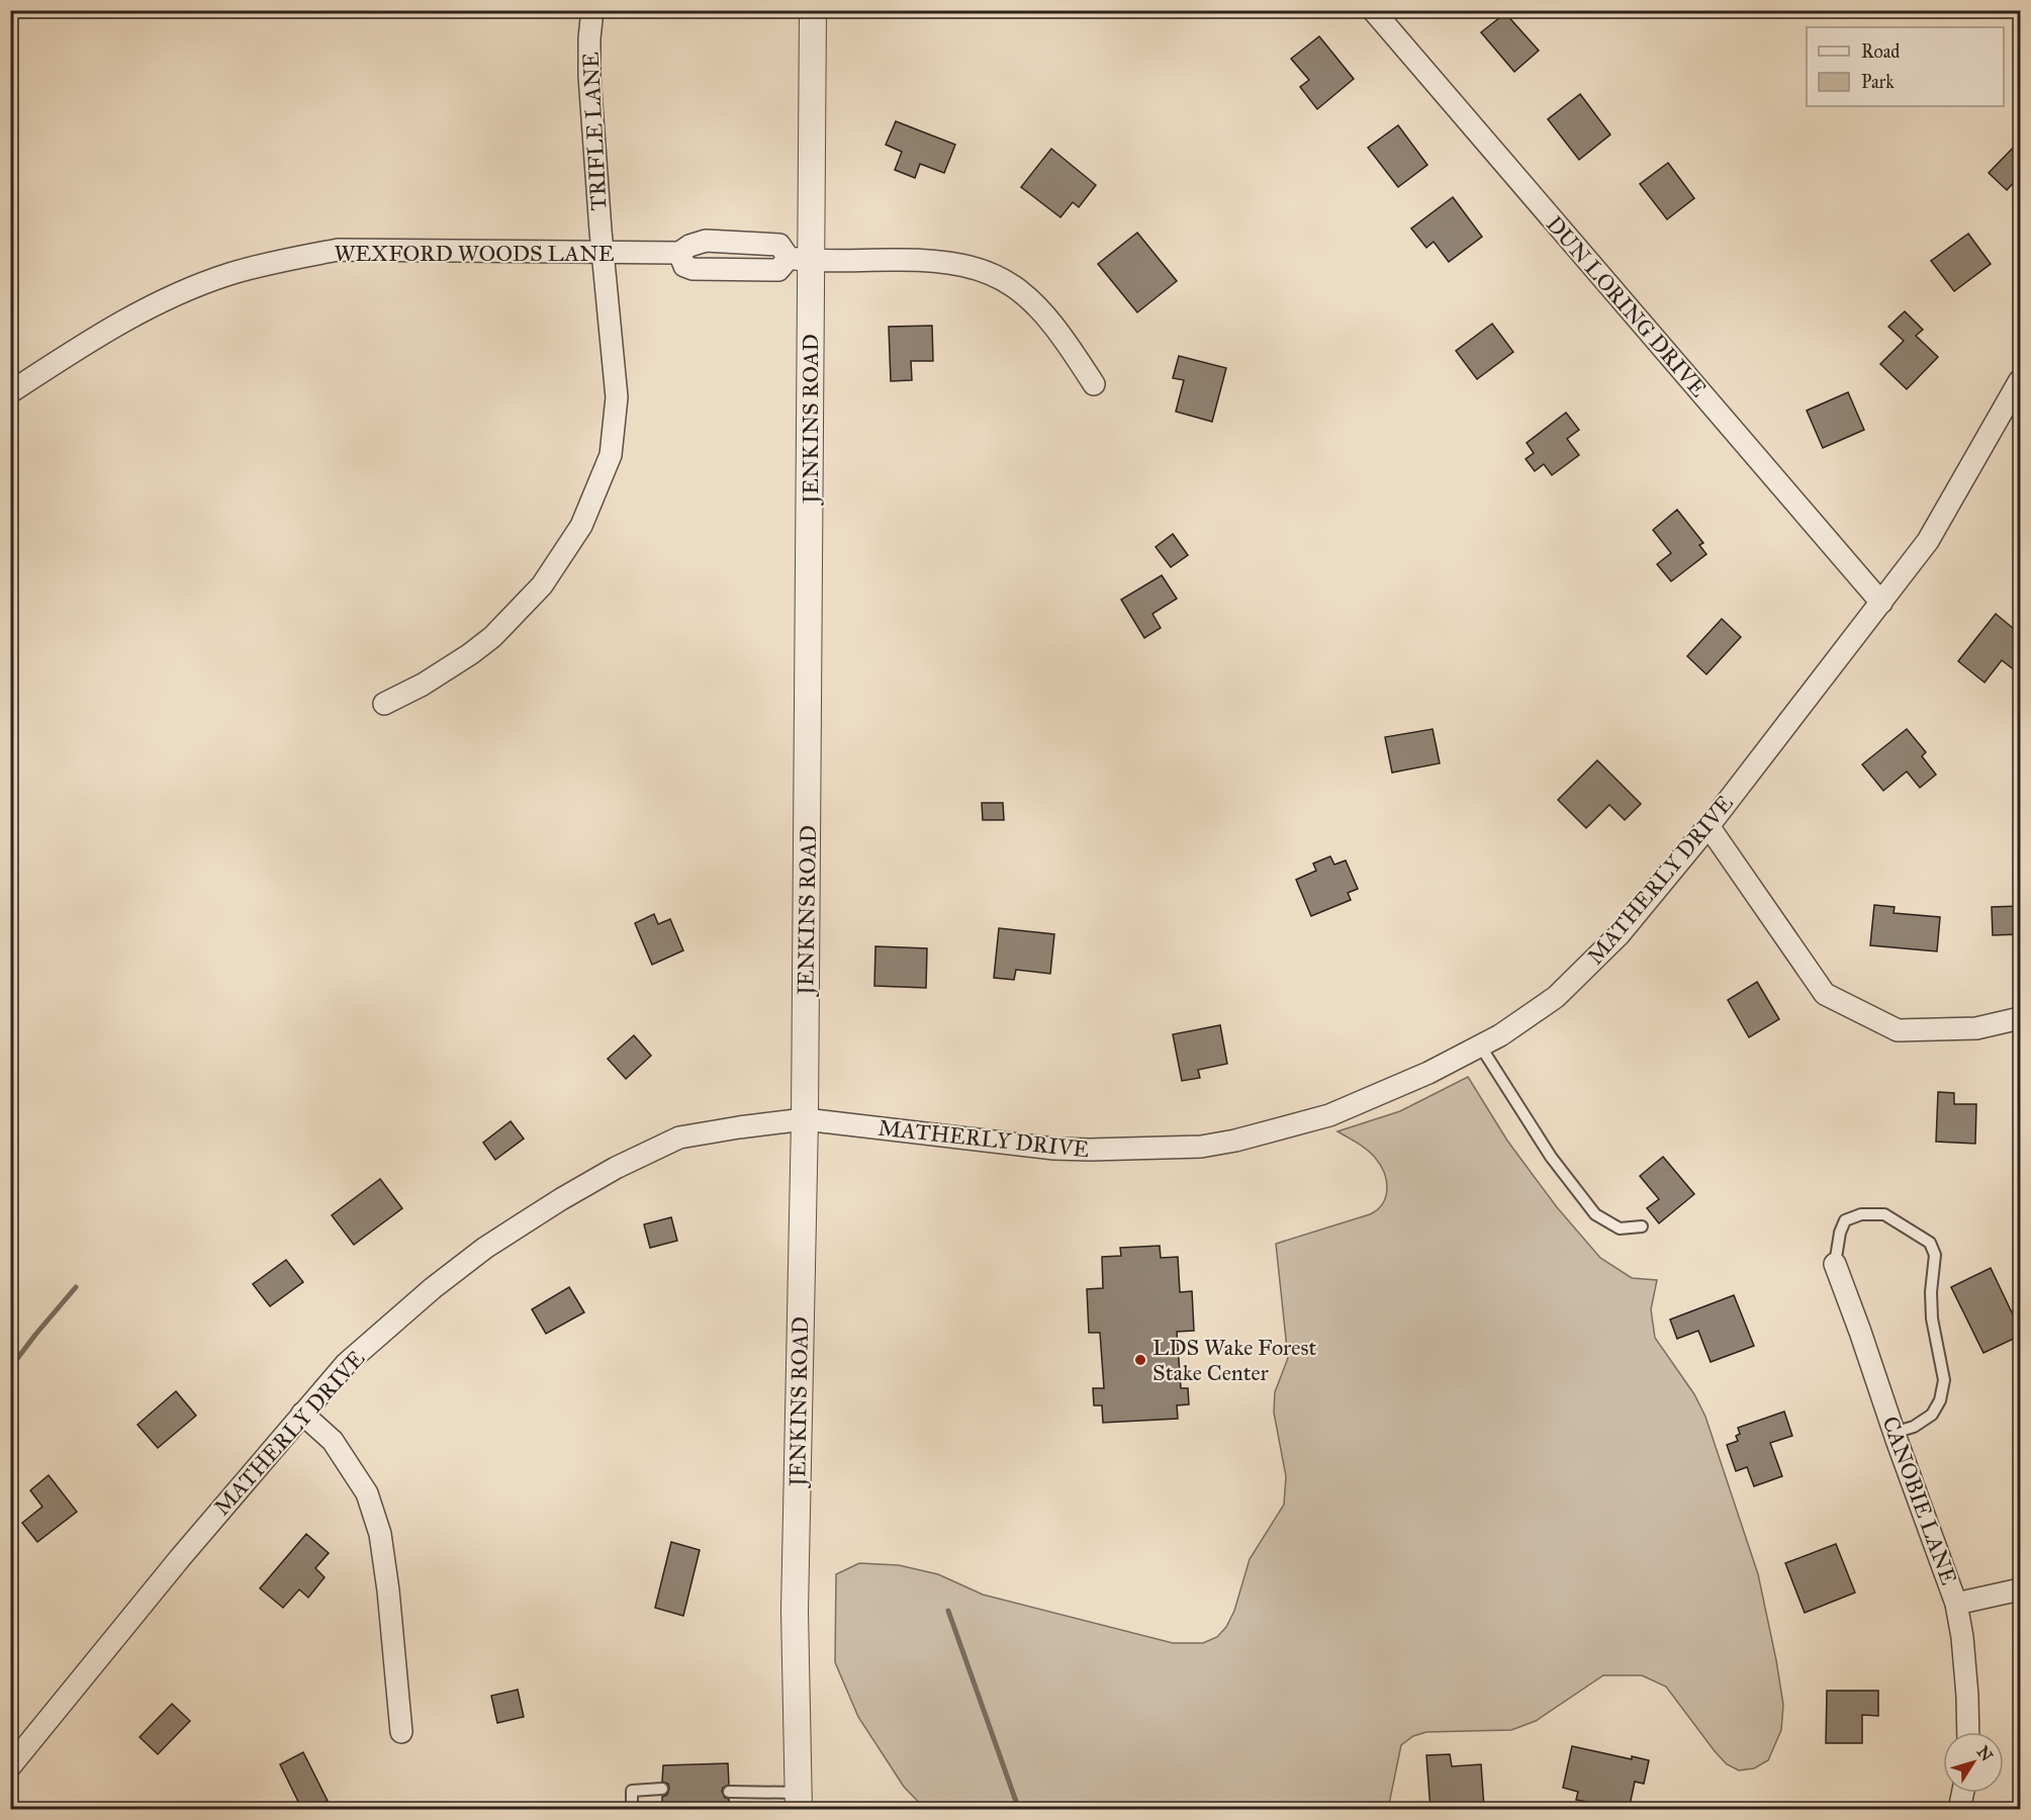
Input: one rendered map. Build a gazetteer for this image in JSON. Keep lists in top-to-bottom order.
{
  "streets": {
    "street": [
      "TRIFLE LANE",
      "WEXFORD WOODS LANE",
      "DUN LORING DRIVE",
      "JENKINS ROAD",
      "MATHERLY DRIVE",
      "CANOBIE LANE"
    ]
  },
  "crossings": [
    ["TRIFLE LANE", "WEXFORD WOODS LANE"],
    ["WEXFORD WOODS LANE", "JENKINS ROAD"],
    ["DUN LORING DRIVE", "MATHERLY DRIVE"],
    ["JENKINS ROAD", "MATHERLY DRIVE"]
  ],
  "places": ["LDS Wake Forest Stake Center"],
  "legend": ["Road", "Park"],
  "north": "top right"
}
